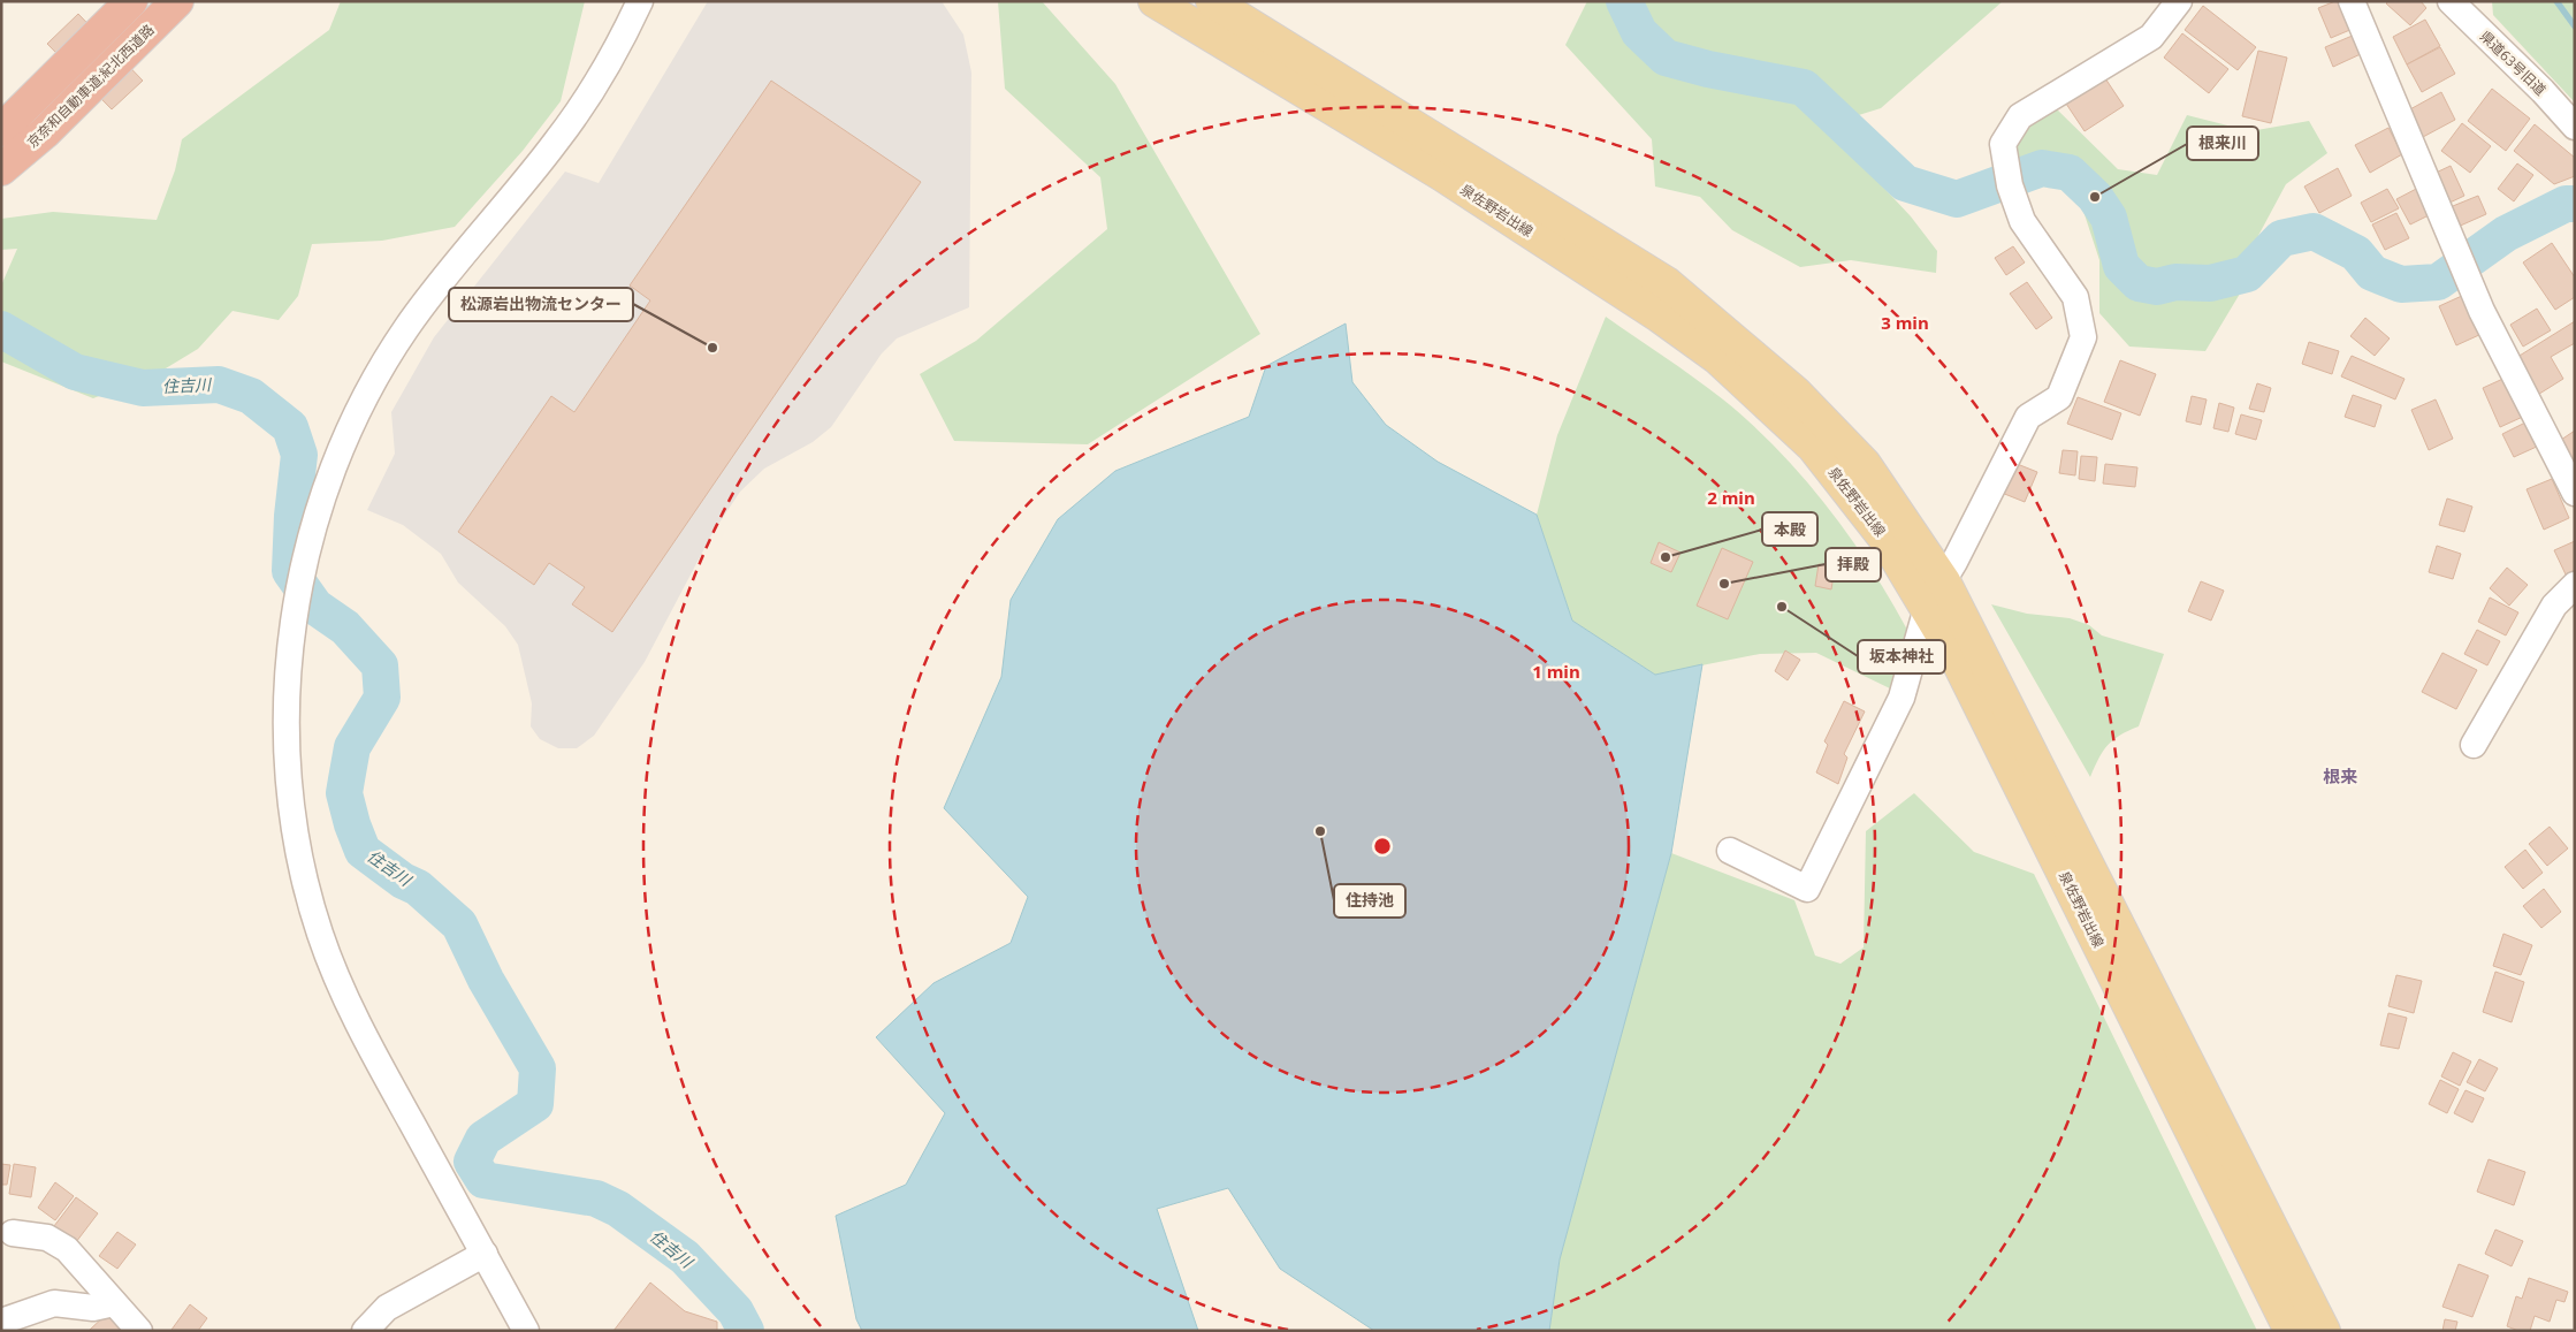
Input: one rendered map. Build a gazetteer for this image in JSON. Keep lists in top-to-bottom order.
{
  "streets": {
    "highway": ["京奈和自動車道;紀北西道路"],
    "main road": ["泉佐野岩出線"],
    "street": ["県道63号旧道"]
  },
  "districts": ["根来"],
  "water": ["住吉川"],
  "places": [
    "根来川",
    "松源岩出物流センター",
    "本殿",
    "拝殿",
    "坂本神社",
    "住持池"
  ],
  "rings": ["3 min", "2 min", "1 min"]
}
